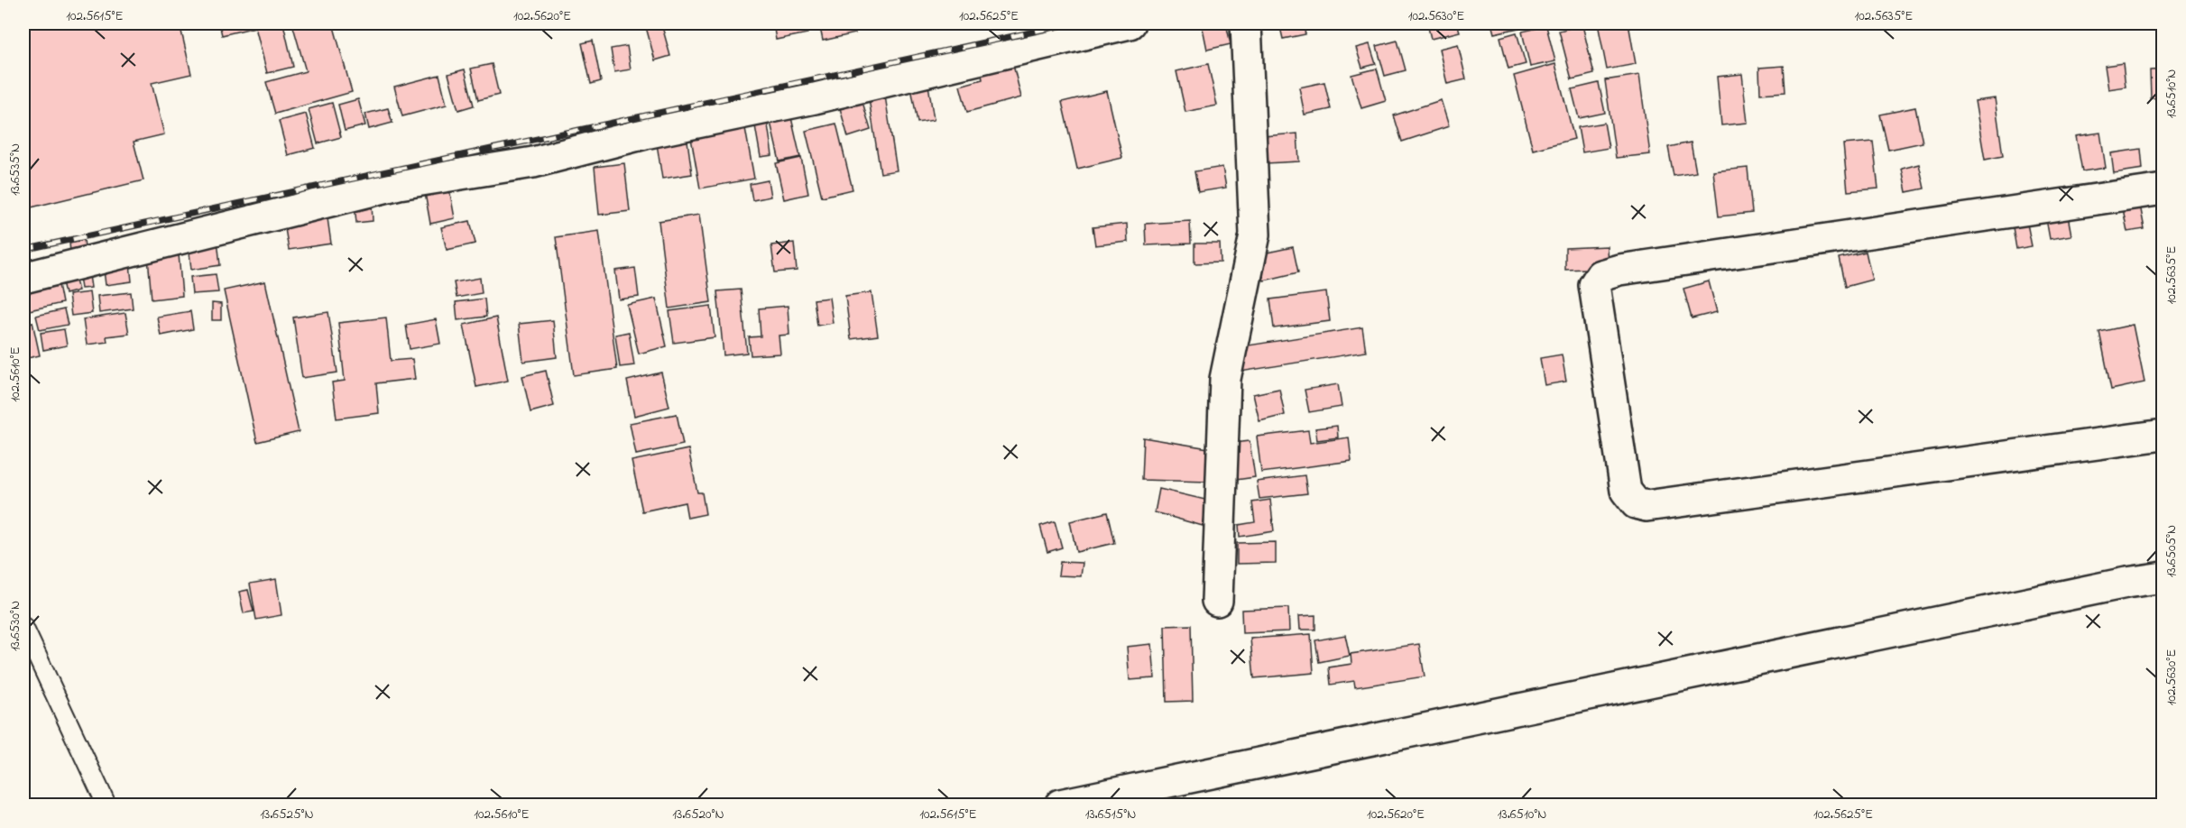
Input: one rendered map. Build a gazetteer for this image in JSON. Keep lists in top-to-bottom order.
{
  "coordinates": [
    "102.5615°E",
    "102.5620°E",
    "102.5625°E",
    "102.5630°E",
    "102.5635°E",
    "13.6510°N",
    "13.6535°N",
    "102.5610°E",
    "13.6505°N",
    "13.6530°N",
    "13.6525°N",
    "13.6520°N",
    "13.6515°N"
  ]
}
